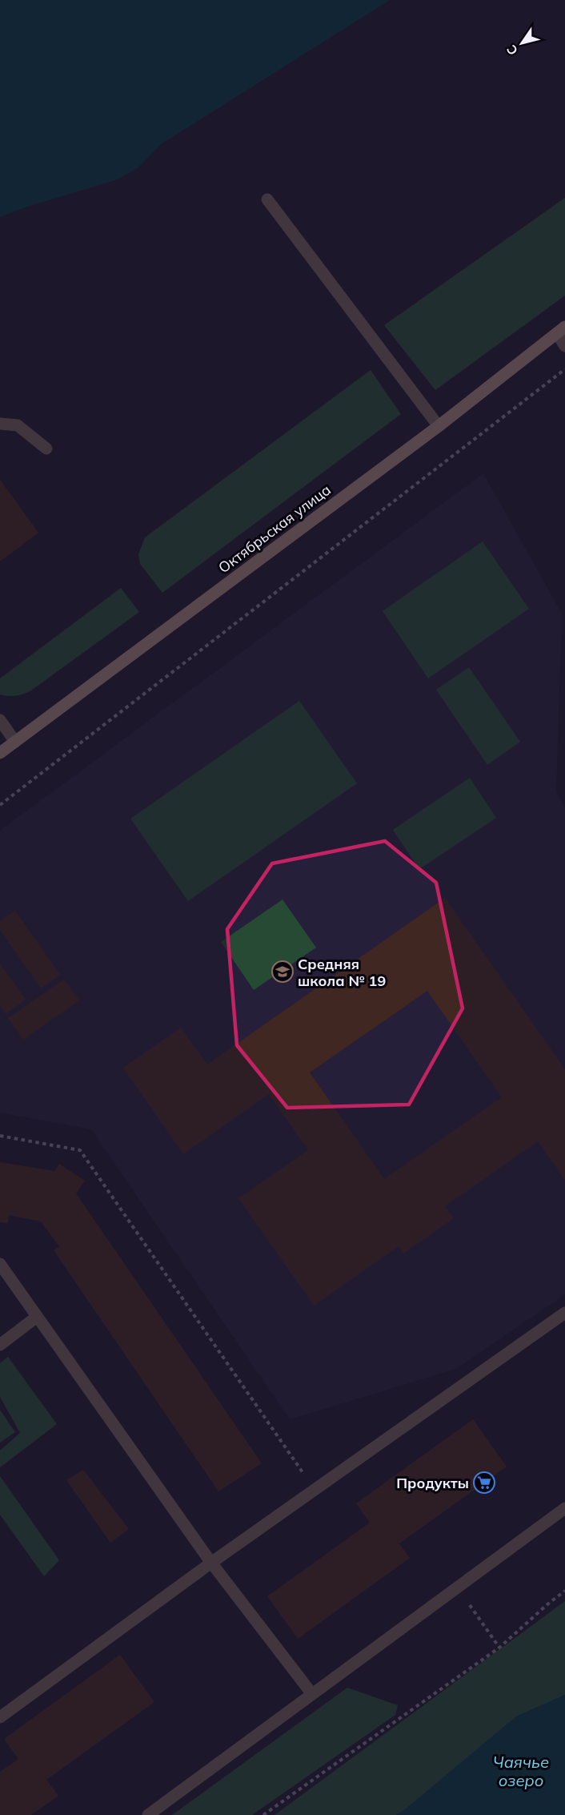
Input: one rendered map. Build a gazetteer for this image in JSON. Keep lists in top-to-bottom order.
{
  "streets": {
    "main road": ["Октябрьская улица"]
  },
  "water": ["Чаячье озеро"],
  "places": {
    "school or university": ["Средняя школа № 19"],
    "supermarket": ["Продукты"]
  },
  "north": "bottom left"
}
